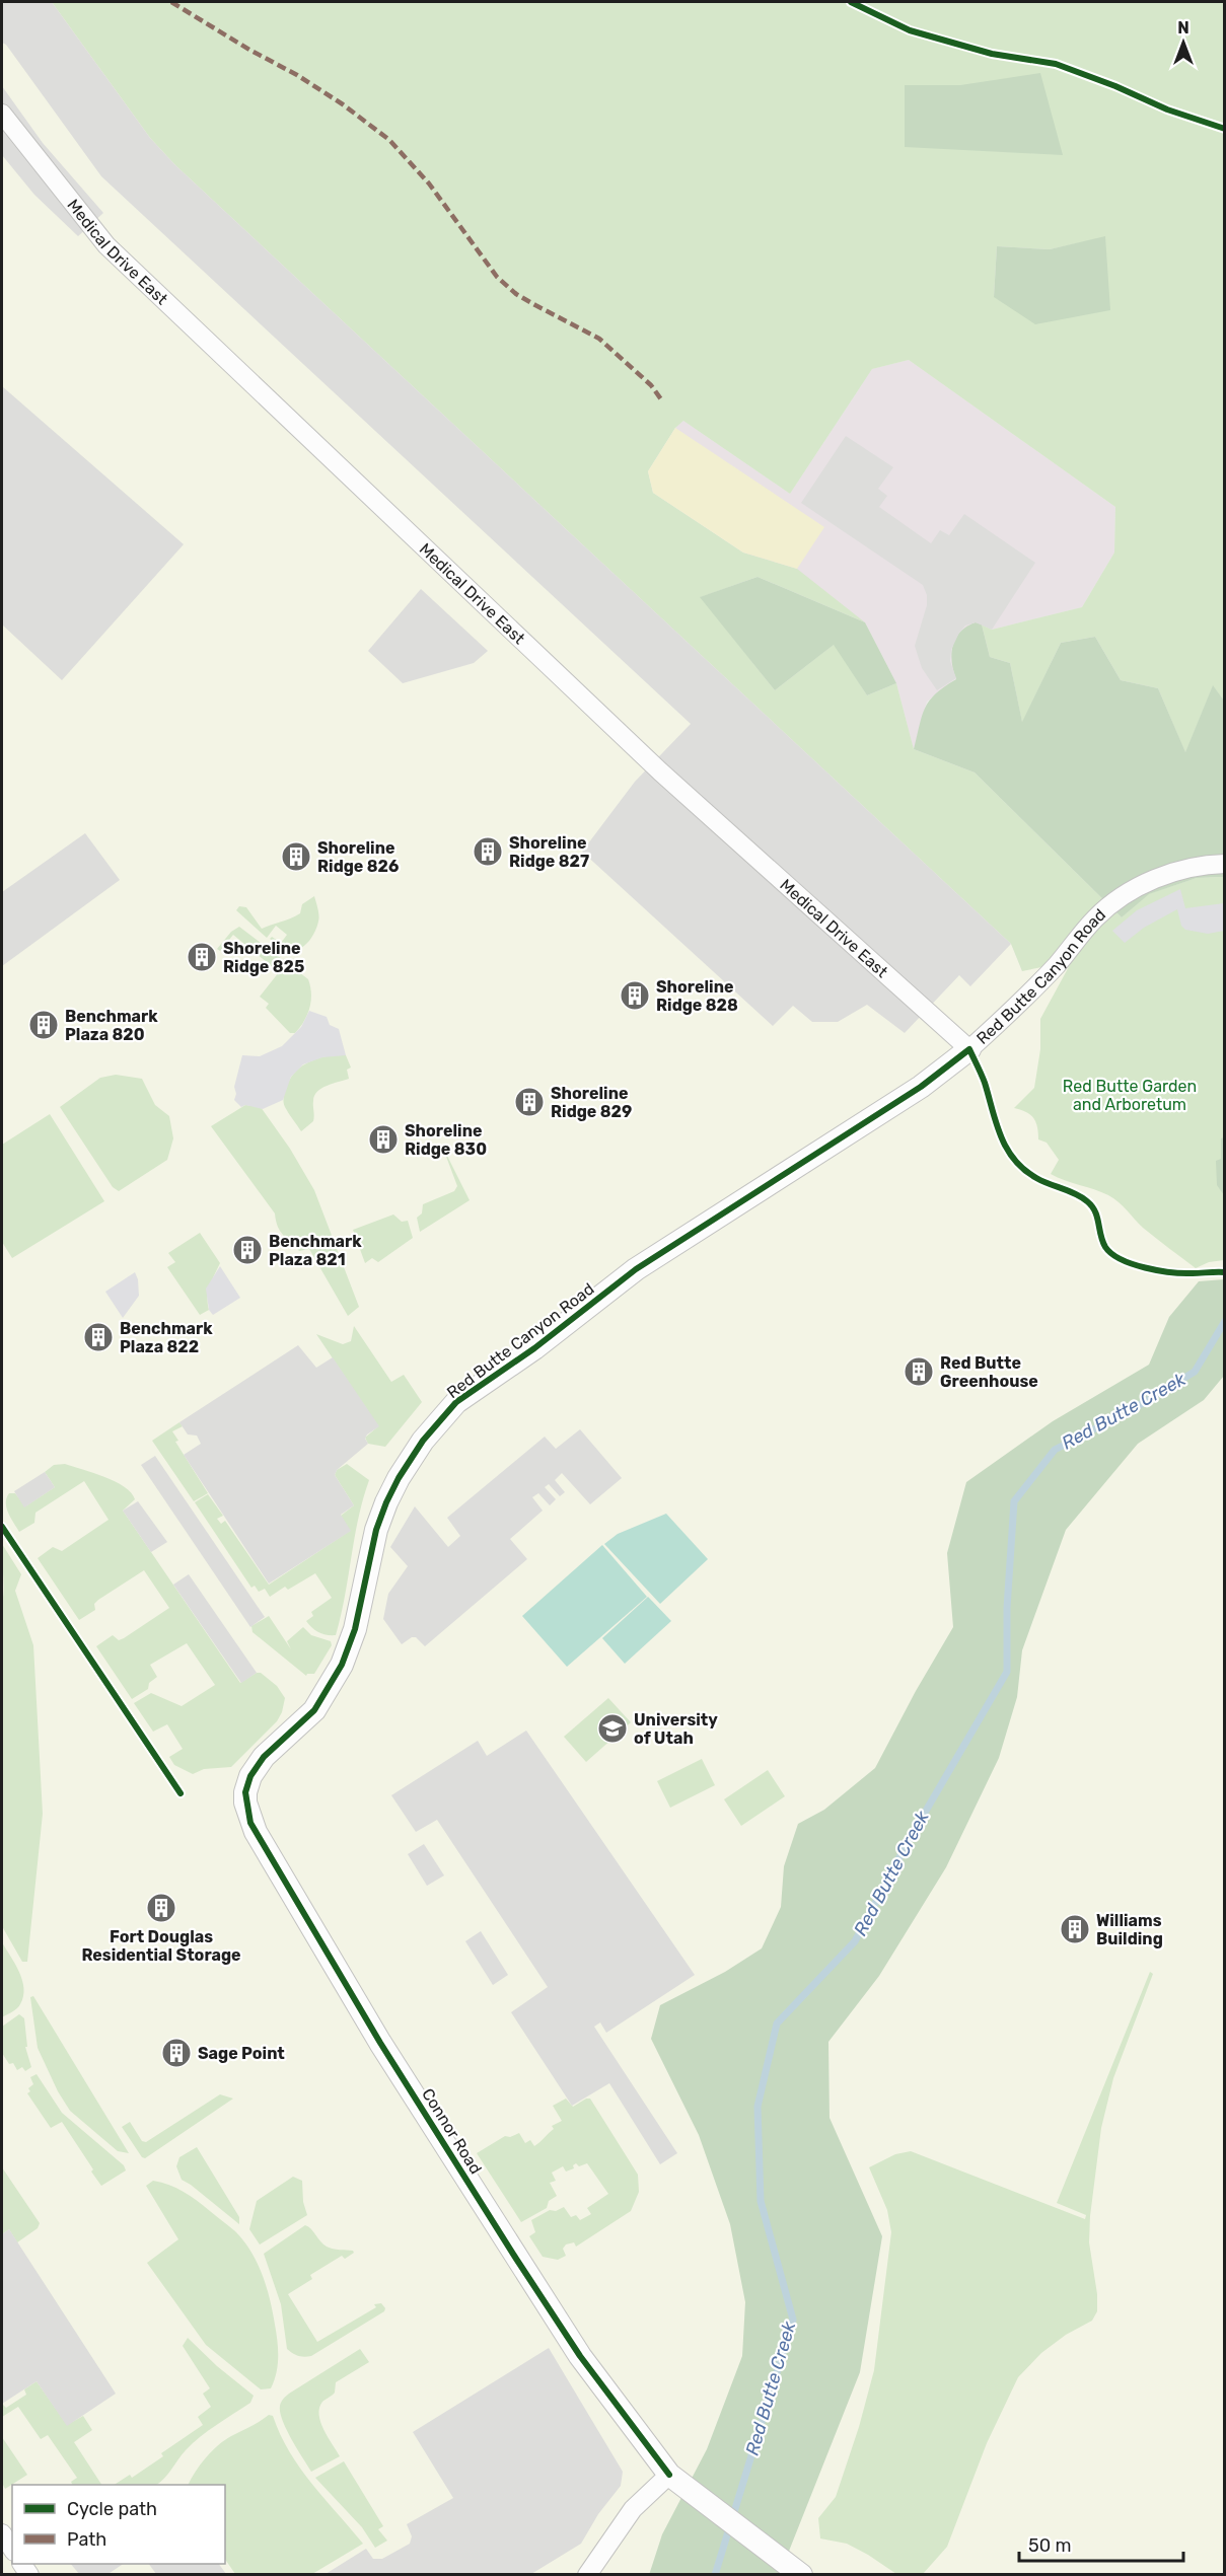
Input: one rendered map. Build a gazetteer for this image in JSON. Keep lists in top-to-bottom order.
{
  "streets": {
    "street": ["Medical Drive East", "Red Butte Canyon Road", "Connor Road"]
  },
  "crossings": [
    ["Medical Drive East", "Red Butte Canyon Road"],
    ["Red Butte Canyon Road", "Connor Road"]
  ],
  "water": ["Red Butte Creek"],
  "parks": ["Red Butte Garden and Arboretum"],
  "places": {
    "building": [
      "Shoreline Ridge 827",
      "Shoreline Ridge 826",
      "Shoreline Ridge 825",
      "Shoreline Ridge 828",
      "Benchmark Plaza 820",
      "Shoreline Ridge 829",
      "Shoreline Ridge 830",
      "Benchmark Plaza 821",
      "Benchmark Plaza 822",
      "Red Butte Greenhouse",
      "Fort Douglas Residential Storage",
      "Williams Building",
      "Sage Point"
    ],
    "school or university": ["University of Utah"]
  },
  "legend": ["Cycle path", "Path"],
  "scale_bar": "50 m",
  "north": "top"
}
